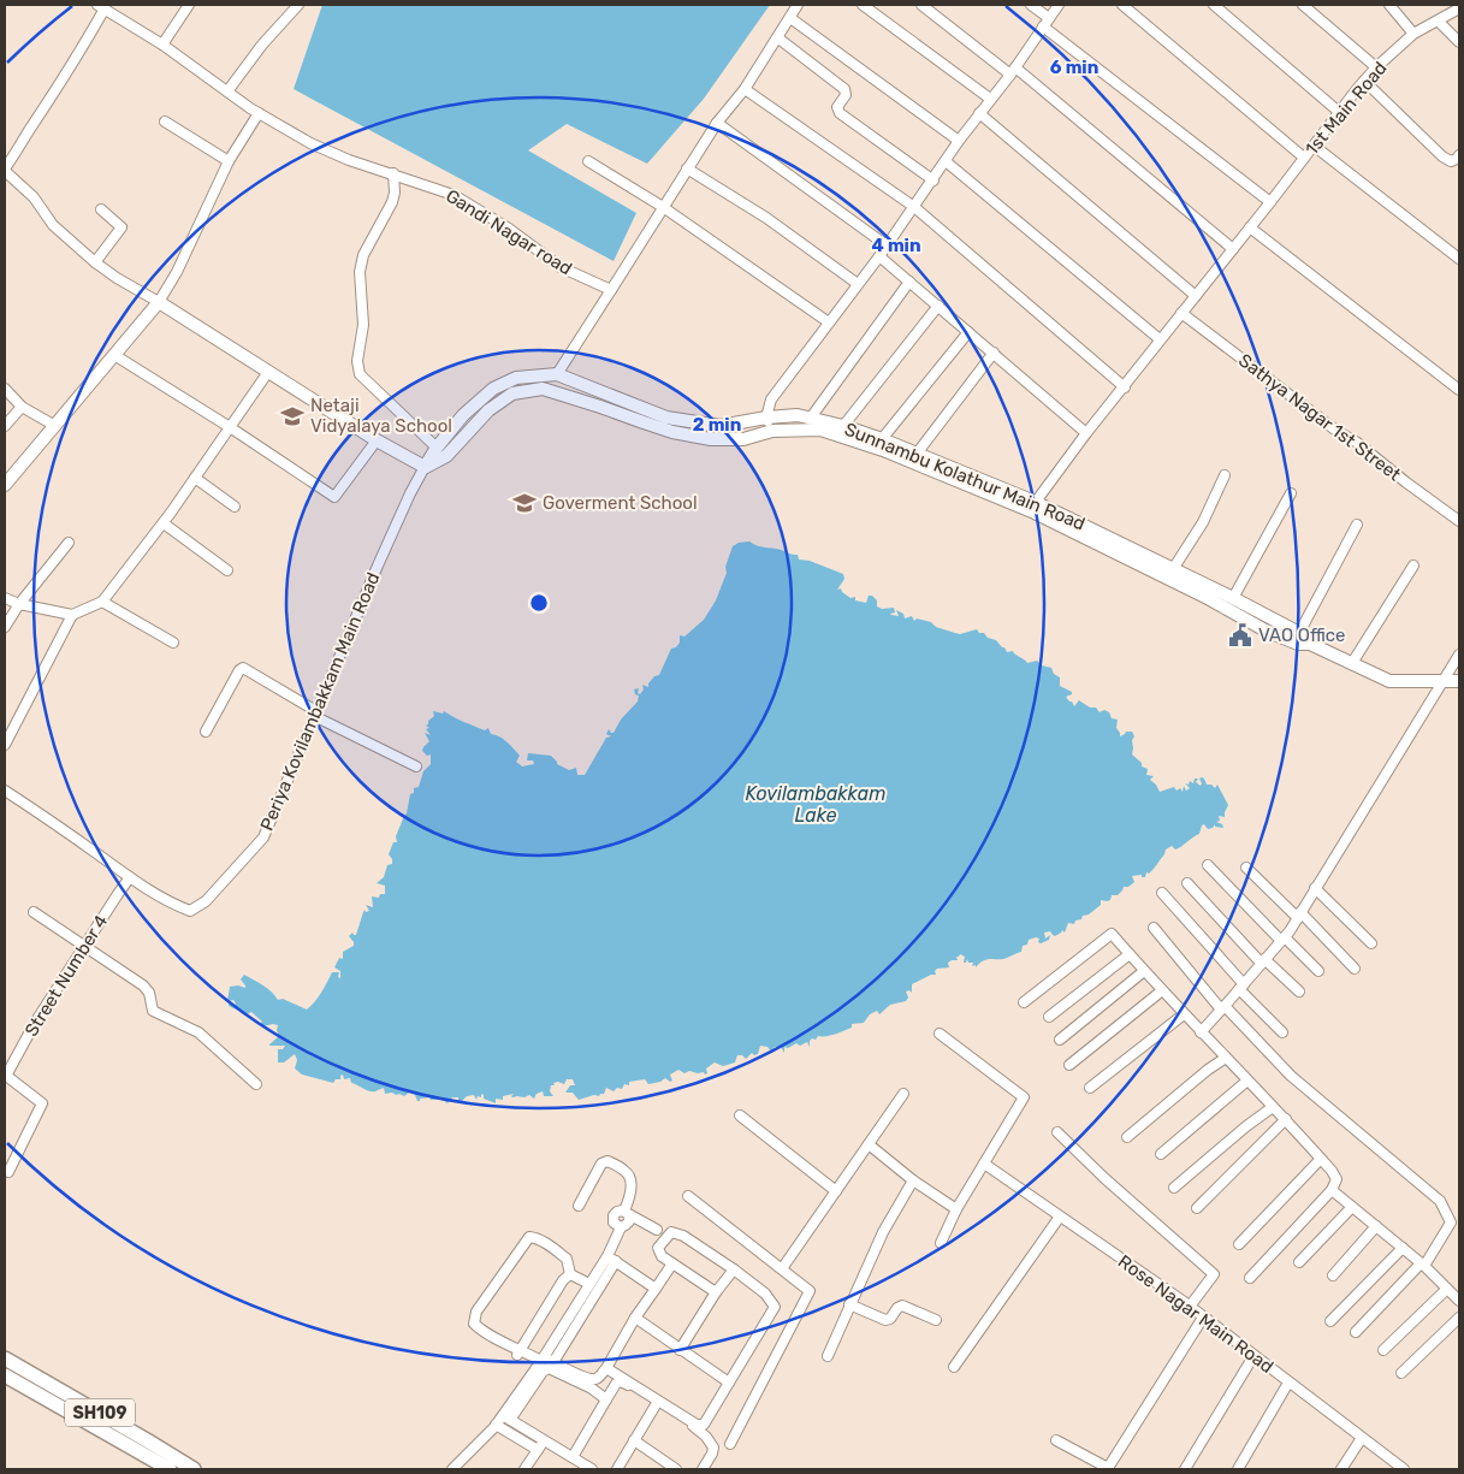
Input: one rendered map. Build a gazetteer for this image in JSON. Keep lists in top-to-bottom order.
{
  "streets": {
    "main road": ["SH109"],
    "street": [
      "1st Main Road",
      "Gandi Nagar road",
      "Sathya Nagar 1st Street",
      "Sunnambu Kolathur Main Road",
      "Periya Kovilambakkam Main Road",
      "Street Number 4",
      "Rose Nagar Main Road"
    ]
  },
  "crossings": [
    ["1st Main Road", "Sathya Nagar 1st Street"],
    ["1st Main Road", "Sunnambu Kolathur Main Road"],
    ["Sunnambu Kolathur Main Road", "Periya Kovilambakkam Main Road"],
    ["Periya Kovilambakkam Main Road", "Street Number 4"]
  ],
  "water": ["Kovilambakkam Lake"],
  "places": {
    "school or university": ["Netaji Vidyalaya School", "Goverment School"],
    "public building": ["VAO Office"]
  },
  "rings": ["6 min", "4 min", "2 min"]
}
